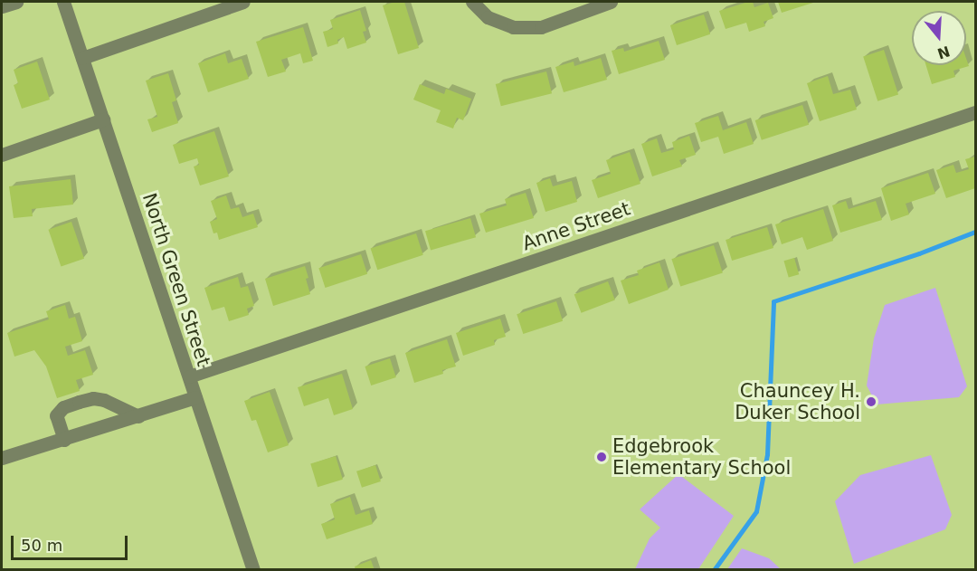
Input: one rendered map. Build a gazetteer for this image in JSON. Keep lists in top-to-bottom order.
{
  "streets": {
    "street": ["Anne Street", "North Green Street"]
  },
  "crossings": [
    ["Anne Street", "North Green Street"]
  ],
  "places": ["Chauncey H. Duker School", "Edgebrook Elementary School"],
  "scale_bar": "50 m",
  "north": "bottom"
}
